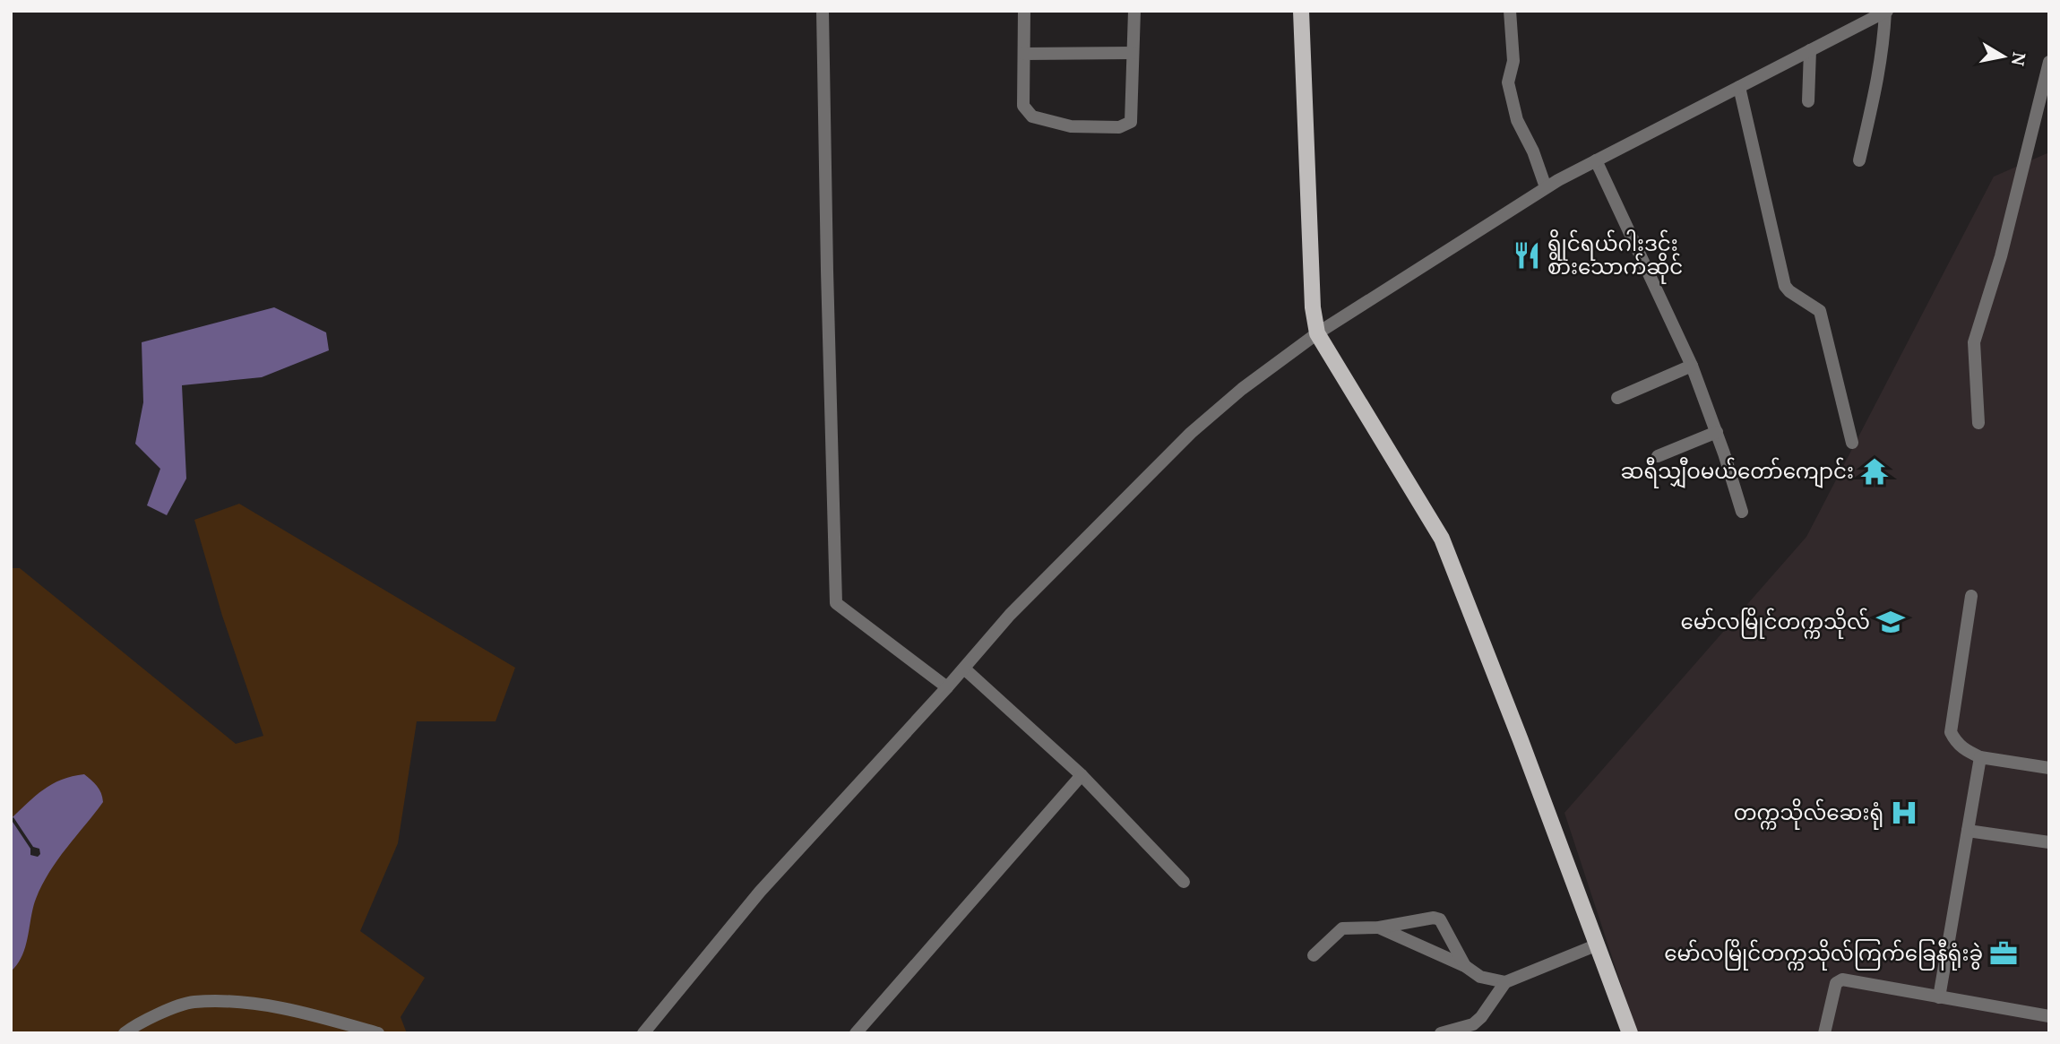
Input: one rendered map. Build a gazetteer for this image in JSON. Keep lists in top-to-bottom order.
{
  "places": {
    "restaurant": ["ရွိုင်ရယ်ဂါးဒင်း စားသောက်ဆိုင်"],
    "temple": ["ဆရီသျှီဝမယ်တော်ကျောင်း"],
    "school or university": ["မော်လမြိုင်တက္ကသိုလ်"],
    "hospital": ["တက္ကသိုလ်ဆေးရုံ"],
    "office": ["မော်လမြိုင်တက္ကသိုလ်ကြက်ခြေနီရုံးခွဲ"]
  },
  "north": "right"
}
